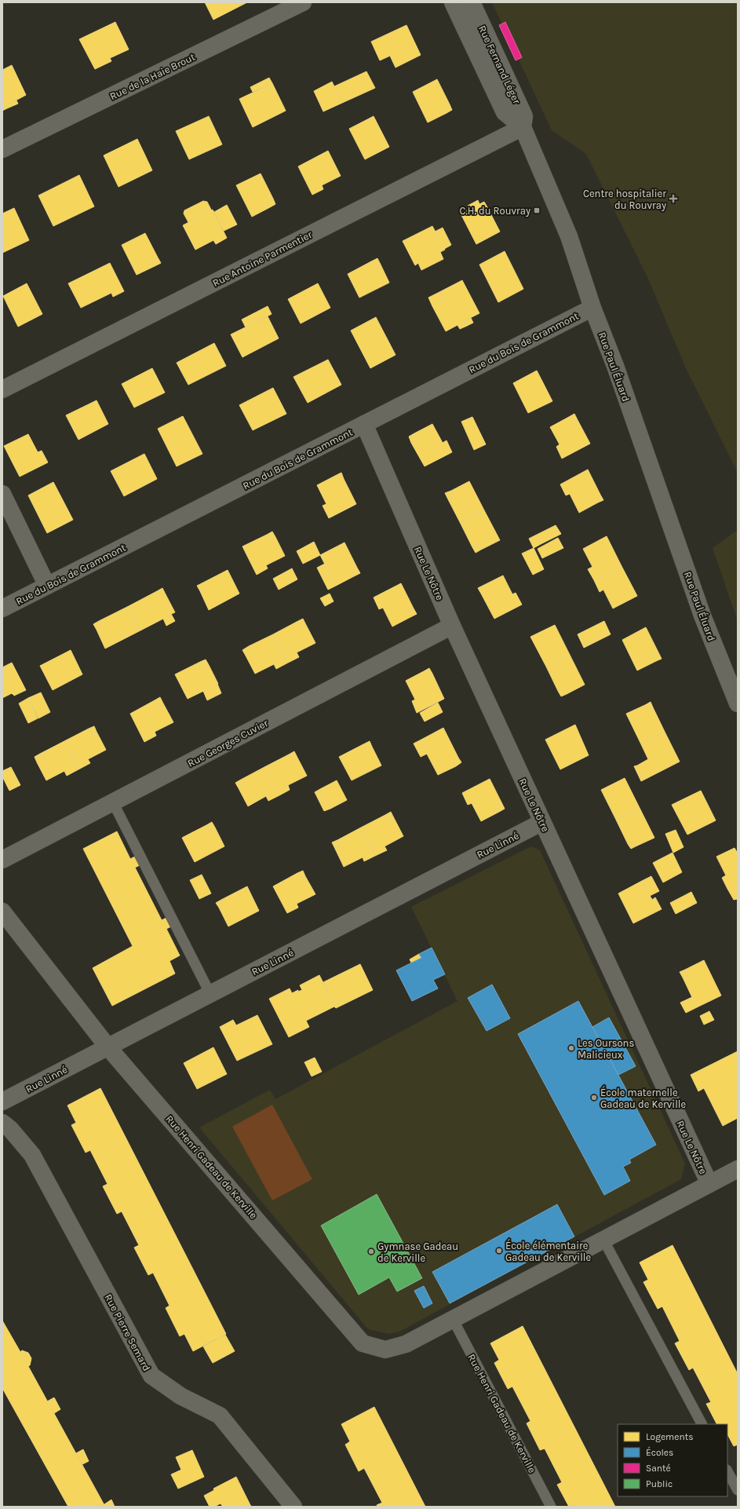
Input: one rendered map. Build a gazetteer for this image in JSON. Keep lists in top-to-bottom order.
{
  "streets": {
    "street": [
      "Rue Fernand Léger",
      "Rue de la Haie Brout",
      "Rue Antoine Parmentier",
      "Rue du Bois de Grammont",
      "Rue Paul Éluard",
      "Rue Le Nôtre",
      "Rue Georges Cuvier",
      "Rue Linné",
      "Rue Henri Gadeau de Kerville",
      "Rue Pierre Semard"
    ]
  },
  "crossings": [
    ["Rue Fernand Léger", "Rue Antoine Parmentier"],
    ["Rue Fernand Léger", "Rue Paul Éluard"],
    ["Rue Antoine Parmentier", "Rue Paul Éluard"],
    ["Rue du Bois de Grammont", "Rue Paul Éluard"],
    ["Rue du Bois de Grammont", "Rue Le Nôtre"],
    ["Rue Le Nôtre", "Rue Georges Cuvier"],
    ["Rue Le Nôtre", "Rue Linné"],
    ["Rue Le Nôtre", "Rue Henri Gadeau de Kerville"],
    ["Rue Linné", "Rue Henri Gadeau de Kerville"]
  ],
  "places": {
    "health": ["Centre hospitalier du Rouvray"],
    "transit": ["C.H. du Rouvray"],
    "other": [
      "Les Oursons Malicieux",
      "École maternelle Gadeau de Kerville",
      "École élémentaire Gadeau de Kerville",
      "Gymnase Gadeau de Kerville"
    ]
  },
  "legend": [
    "Logements",
    "Écoles",
    "Santé",
    "Public"
  ]
}
